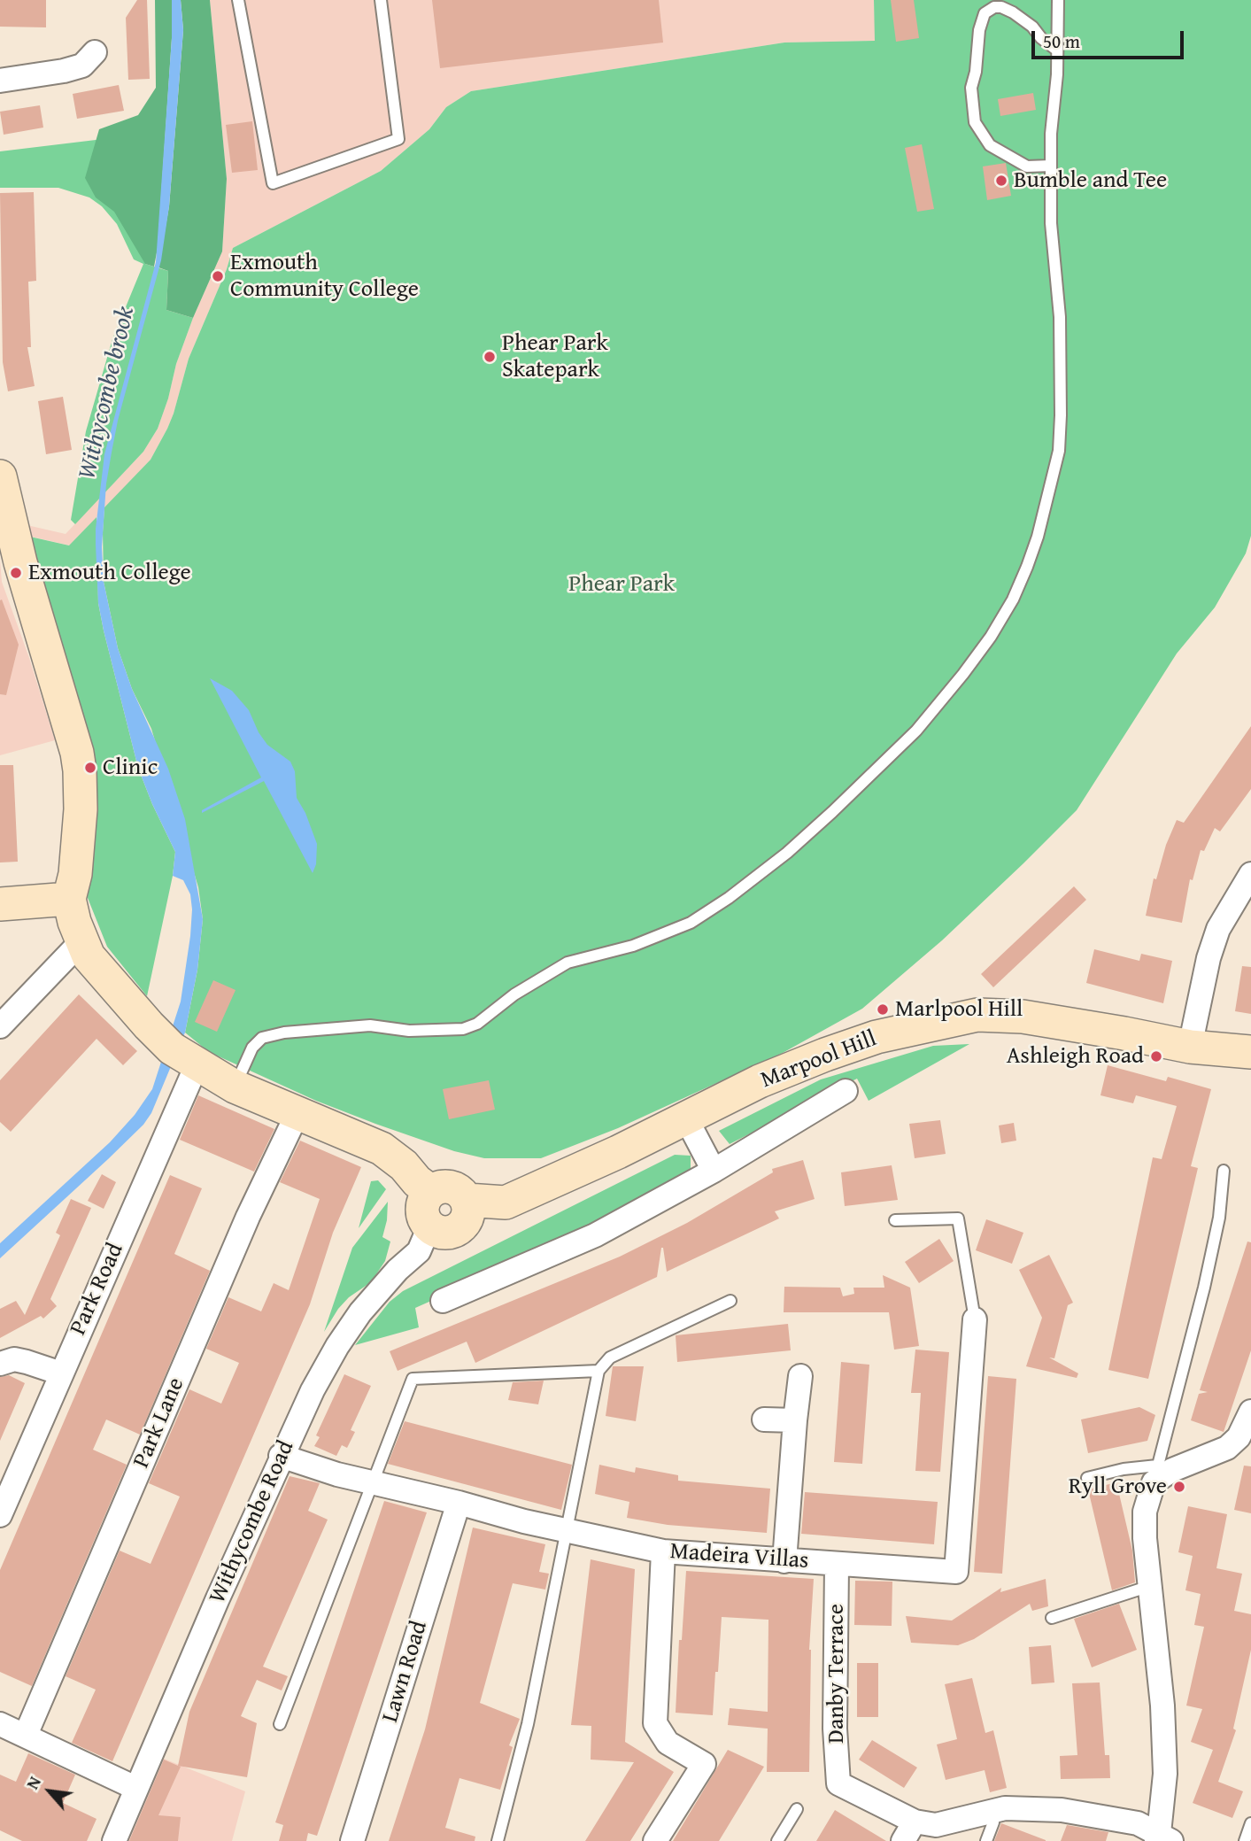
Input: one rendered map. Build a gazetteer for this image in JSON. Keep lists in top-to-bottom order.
{
  "streets": {
    "street": [
      "Marpool Hill",
      "Park Road",
      "Park Lane",
      "Withycombe Road",
      "Madeira Villas",
      "Lawn Road",
      "Danby Terrace"
    ]
  },
  "crossings": [
    ["Marpool Hill", "Withycombe Road"],
    ["Withycombe Road", "Madeira Villas"],
    ["Madeira Villas", "Lawn Road"],
    ["Madeira Villas", "Danby Terrace"]
  ],
  "water": ["Withycombe brook"],
  "parks": ["Phear Park"],
  "places": [
    "Bumble and Tee",
    "Exmouth Community College",
    "Phear Park Skatepark",
    "Exmouth College",
    "Clinic",
    "Marlpool Hill",
    "Ashleigh Road",
    "Ryll Grove"
  ],
  "scale_bar": "50 m",
  "north": "top left"
}
